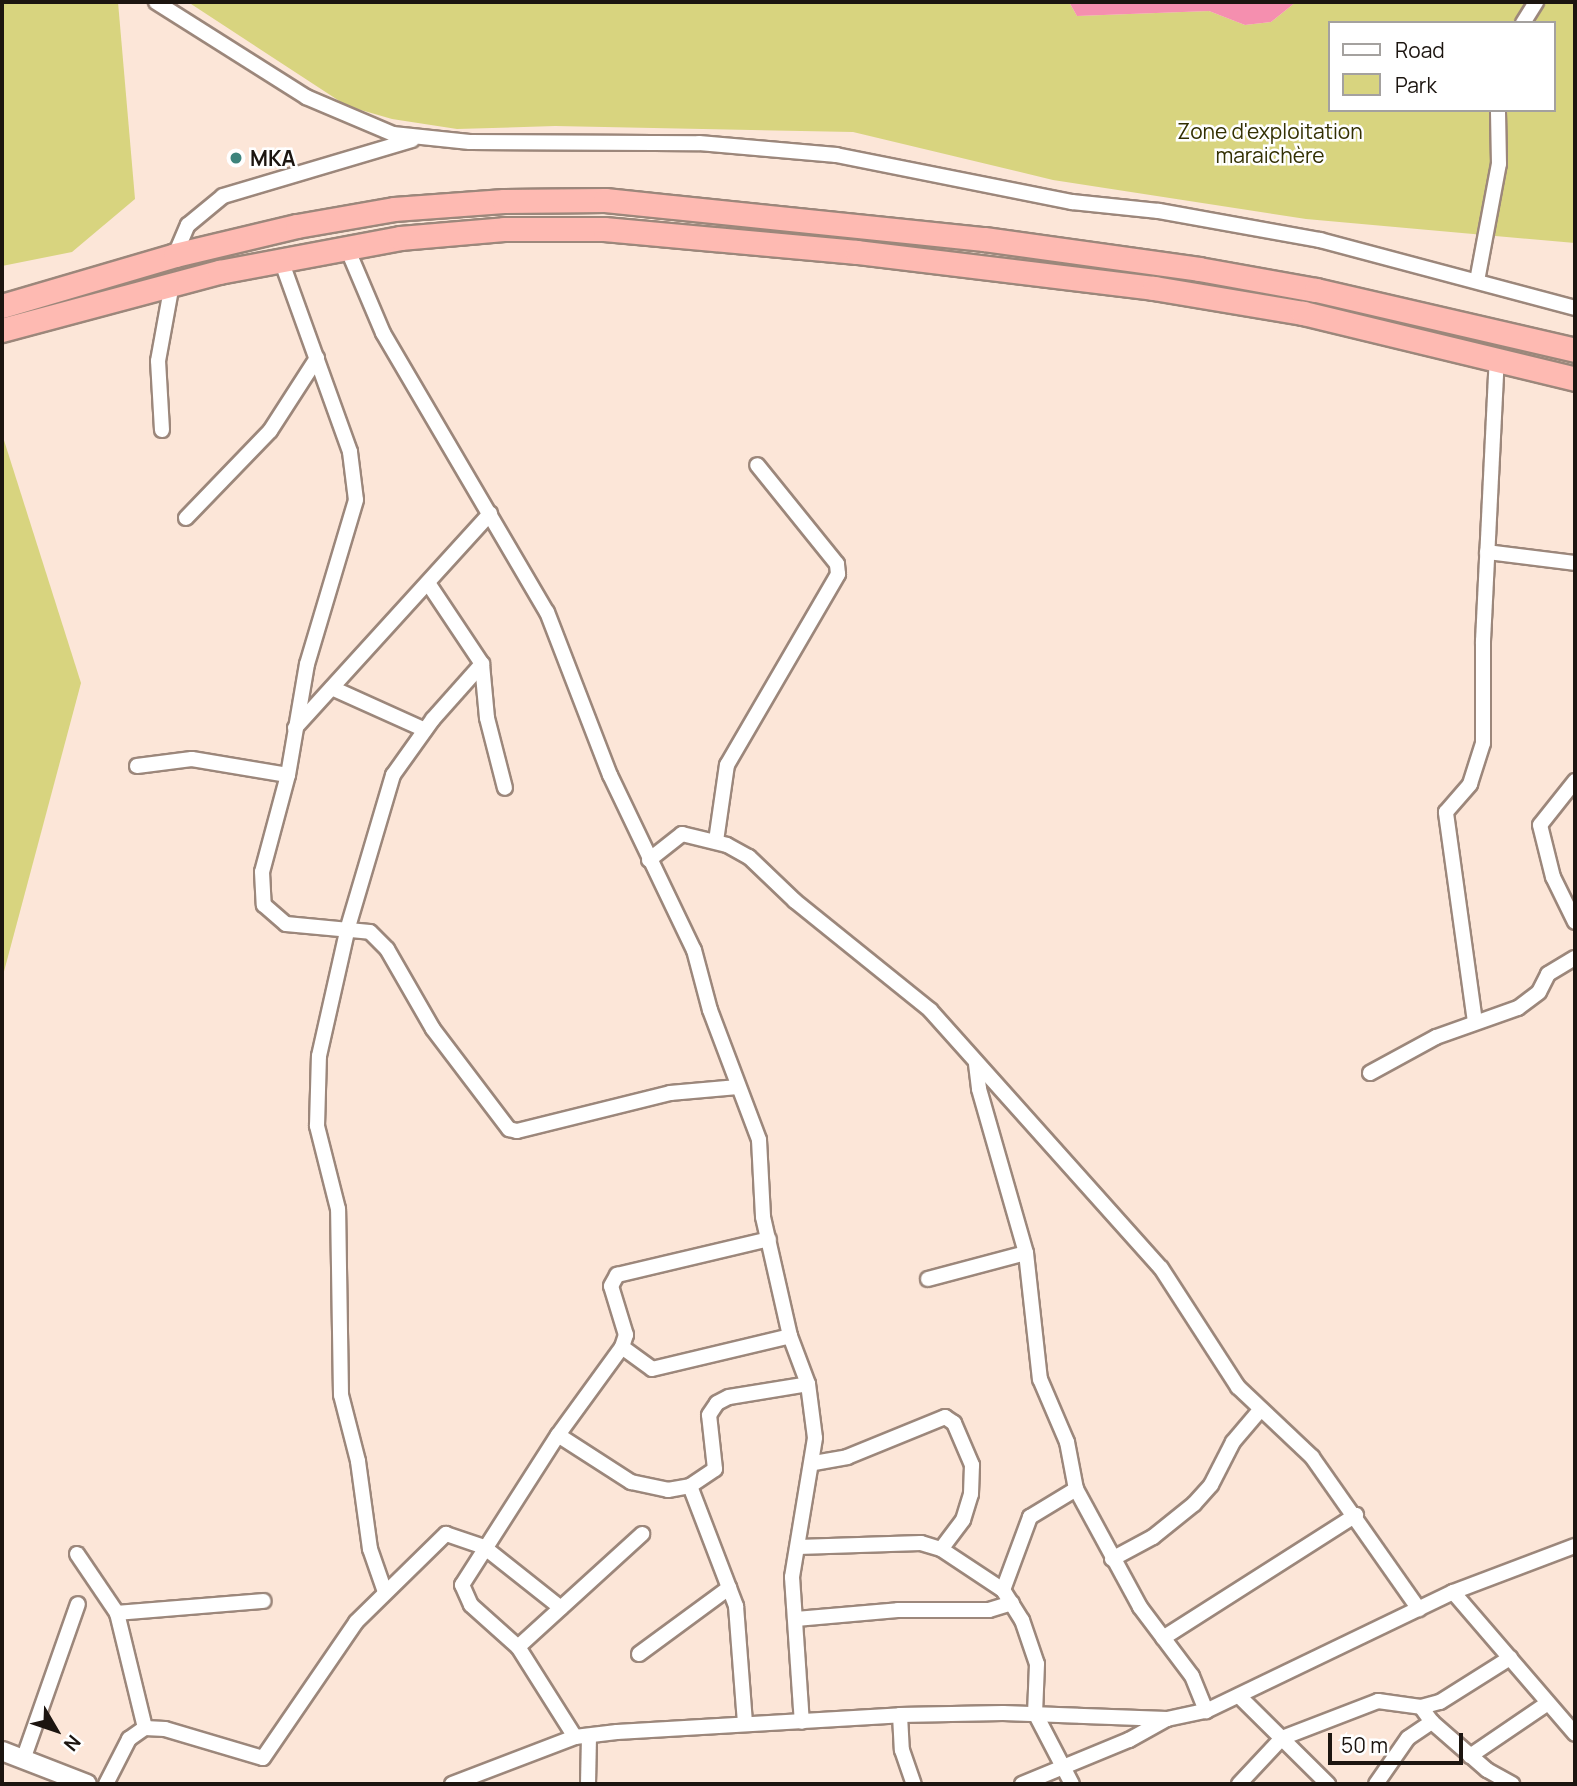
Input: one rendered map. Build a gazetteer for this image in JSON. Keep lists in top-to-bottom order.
{
  "parks": ["Zone d'exploitation maraichère"],
  "places": ["MKA"],
  "legend": ["Road", "Park"],
  "scale_bar": "50 m",
  "north": "bottom right"
}
